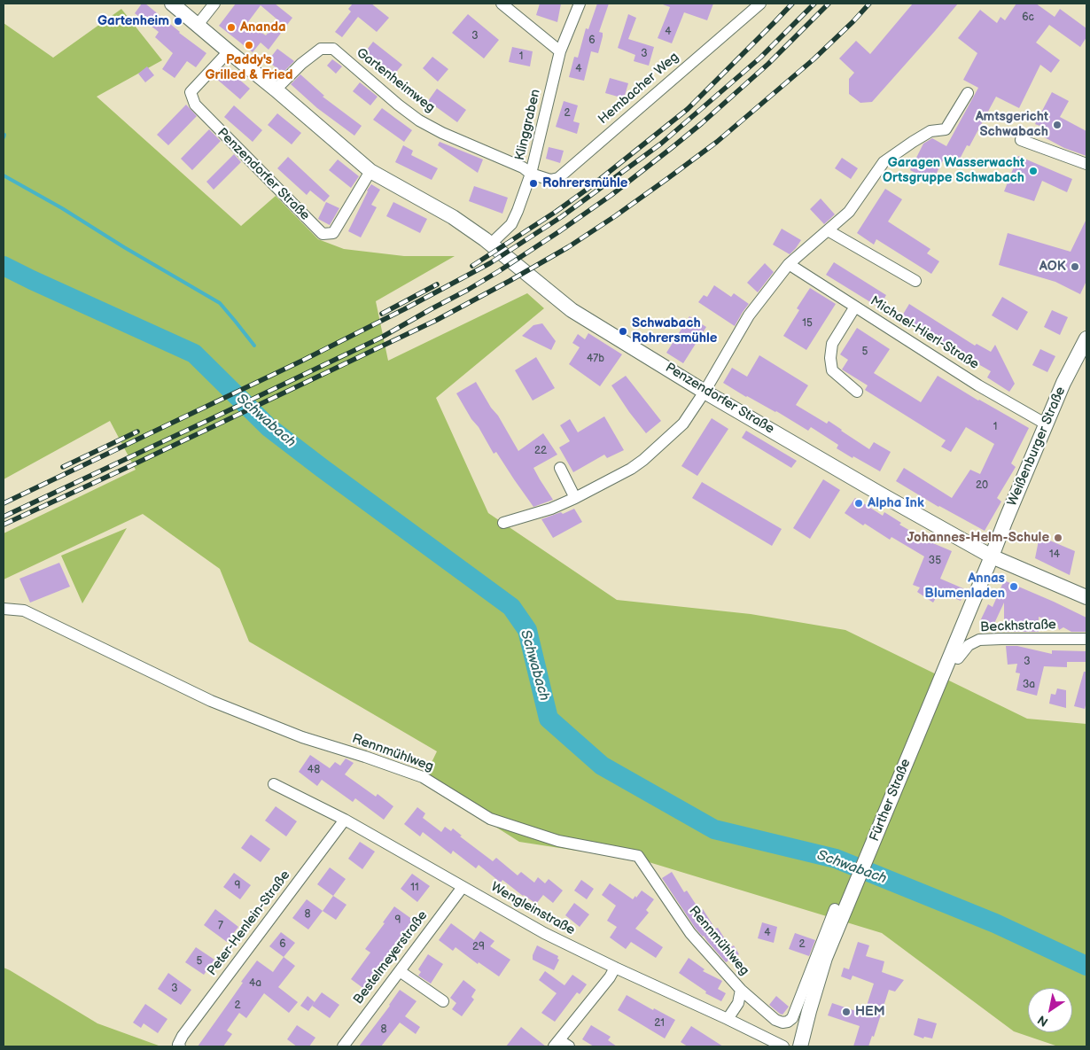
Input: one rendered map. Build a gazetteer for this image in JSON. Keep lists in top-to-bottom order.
{
  "streets": {
    "main road": ["Penzendorfer Straße", "Weißenburger Straße", "Fürther Straße"],
    "street": [
      "Gartenheimweg",
      "Hembacher Weg",
      "Klinggraben",
      "Michael-Hierl-Straße",
      "Beckhstraße",
      "Rennmühlweg",
      "Wengleinstraße",
      "Peter-Henlein-Straße",
      "Bestelmeyerstraße"
    ]
  },
  "crossings": [
    ["Gartenheimweg", "Hembacher Weg"],
    ["Gartenheimweg", "Klinggraben"],
    ["Gartenheimweg", "Penzendorfer Straße"],
    ["Hembacher Weg", "Klinggraben"],
    ["Klinggraben", "Penzendorfer Straße"],
    ["Penzendorfer Straße", "Weißenburger Straße"],
    ["Penzendorfer Straße", "Fürther Straße"],
    ["Michael-Hierl-Straße", "Weißenburger Straße"],
    ["Weißenburger Straße", "Fürther Straße"],
    ["Rennmühlweg", "Wengleinstraße"],
    ["Wengleinstraße", "Peter-Henlein-Straße"],
    ["Wengleinstraße", "Bestelmeyerstraße"]
  ],
  "water": ["Schwabach"],
  "places": [
    "Gartenheim",
    "Ananda",
    "Paddy's Grilled & Fried",
    "Amtsgericht Schwabach",
    "Garagen Wasserwacht Ortsgruppe Schwabach",
    "Rohrersmühle",
    "AOK",
    "Schwabach Rohrersmühle",
    "Alpha Ink",
    "Johannes-Helm-Schule",
    "Annas Blumenladen",
    "HEM"
  ],
  "house_numbers": [
    "6c",
    "4",
    "3",
    "6",
    "3",
    "1",
    "4",
    "2",
    "15",
    "5",
    "47b",
    "1",
    "22",
    "20",
    "14",
    "35",
    "3",
    "3a",
    "48",
    "9",
    "11",
    "8",
    "9",
    "7",
    "4",
    "6",
    "2",
    "29",
    "5",
    "4a",
    "3",
    "2",
    "21",
    "8"
  ],
  "north": "bottom left"
}
